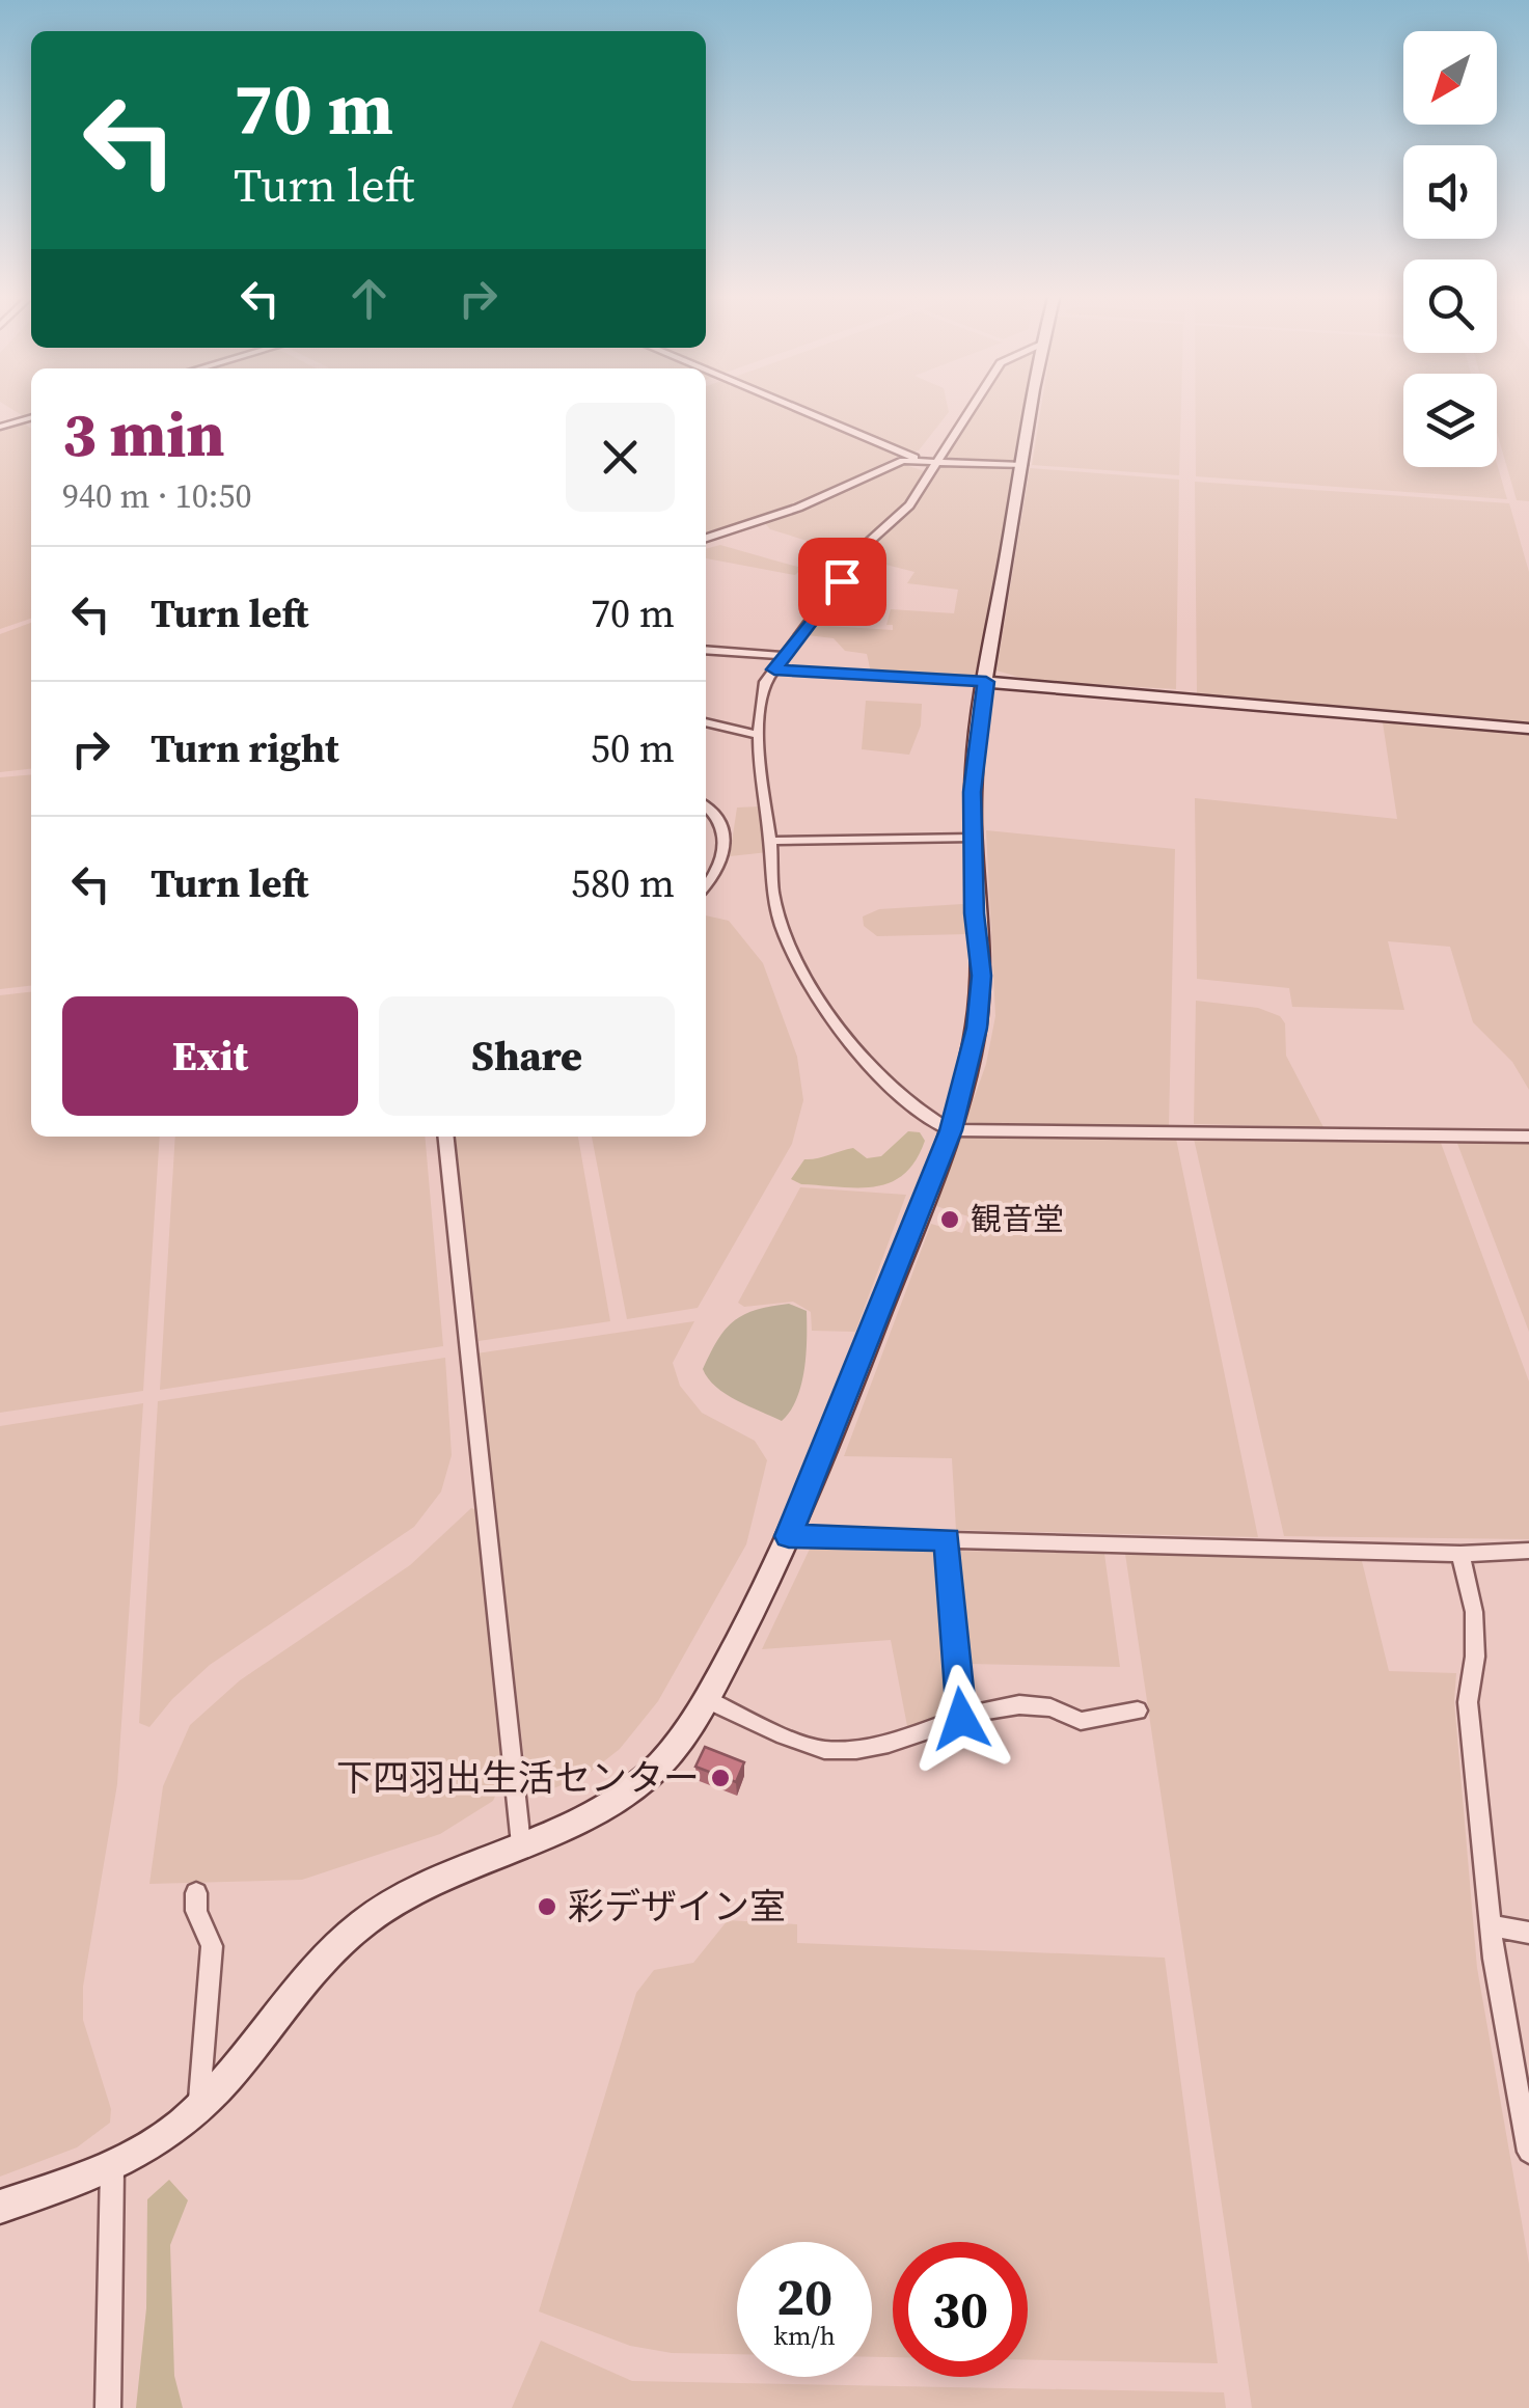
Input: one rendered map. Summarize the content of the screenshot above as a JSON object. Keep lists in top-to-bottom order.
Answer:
{
  "places": ["観音堂", "下四羽出生活センター", "彩デザイン室"],
  "north": "bottom left",
  "page": {
    "turn": ["70 m", "Turn left"],
    "heading": ["3 min", "940 m · 10:50"],
    "list": [
      {
        "name": "Turn left",
        "value": "70 m"
      },
      {
        "name": "Turn right",
        "value": "50 m"
      },
      {
        "name": "Turn left",
        "value": "580 m"
      }
    ],
    "buttons": ["Exit", "Share"],
    "speed": "20 km/h",
    "limit": "30"
  }
}
